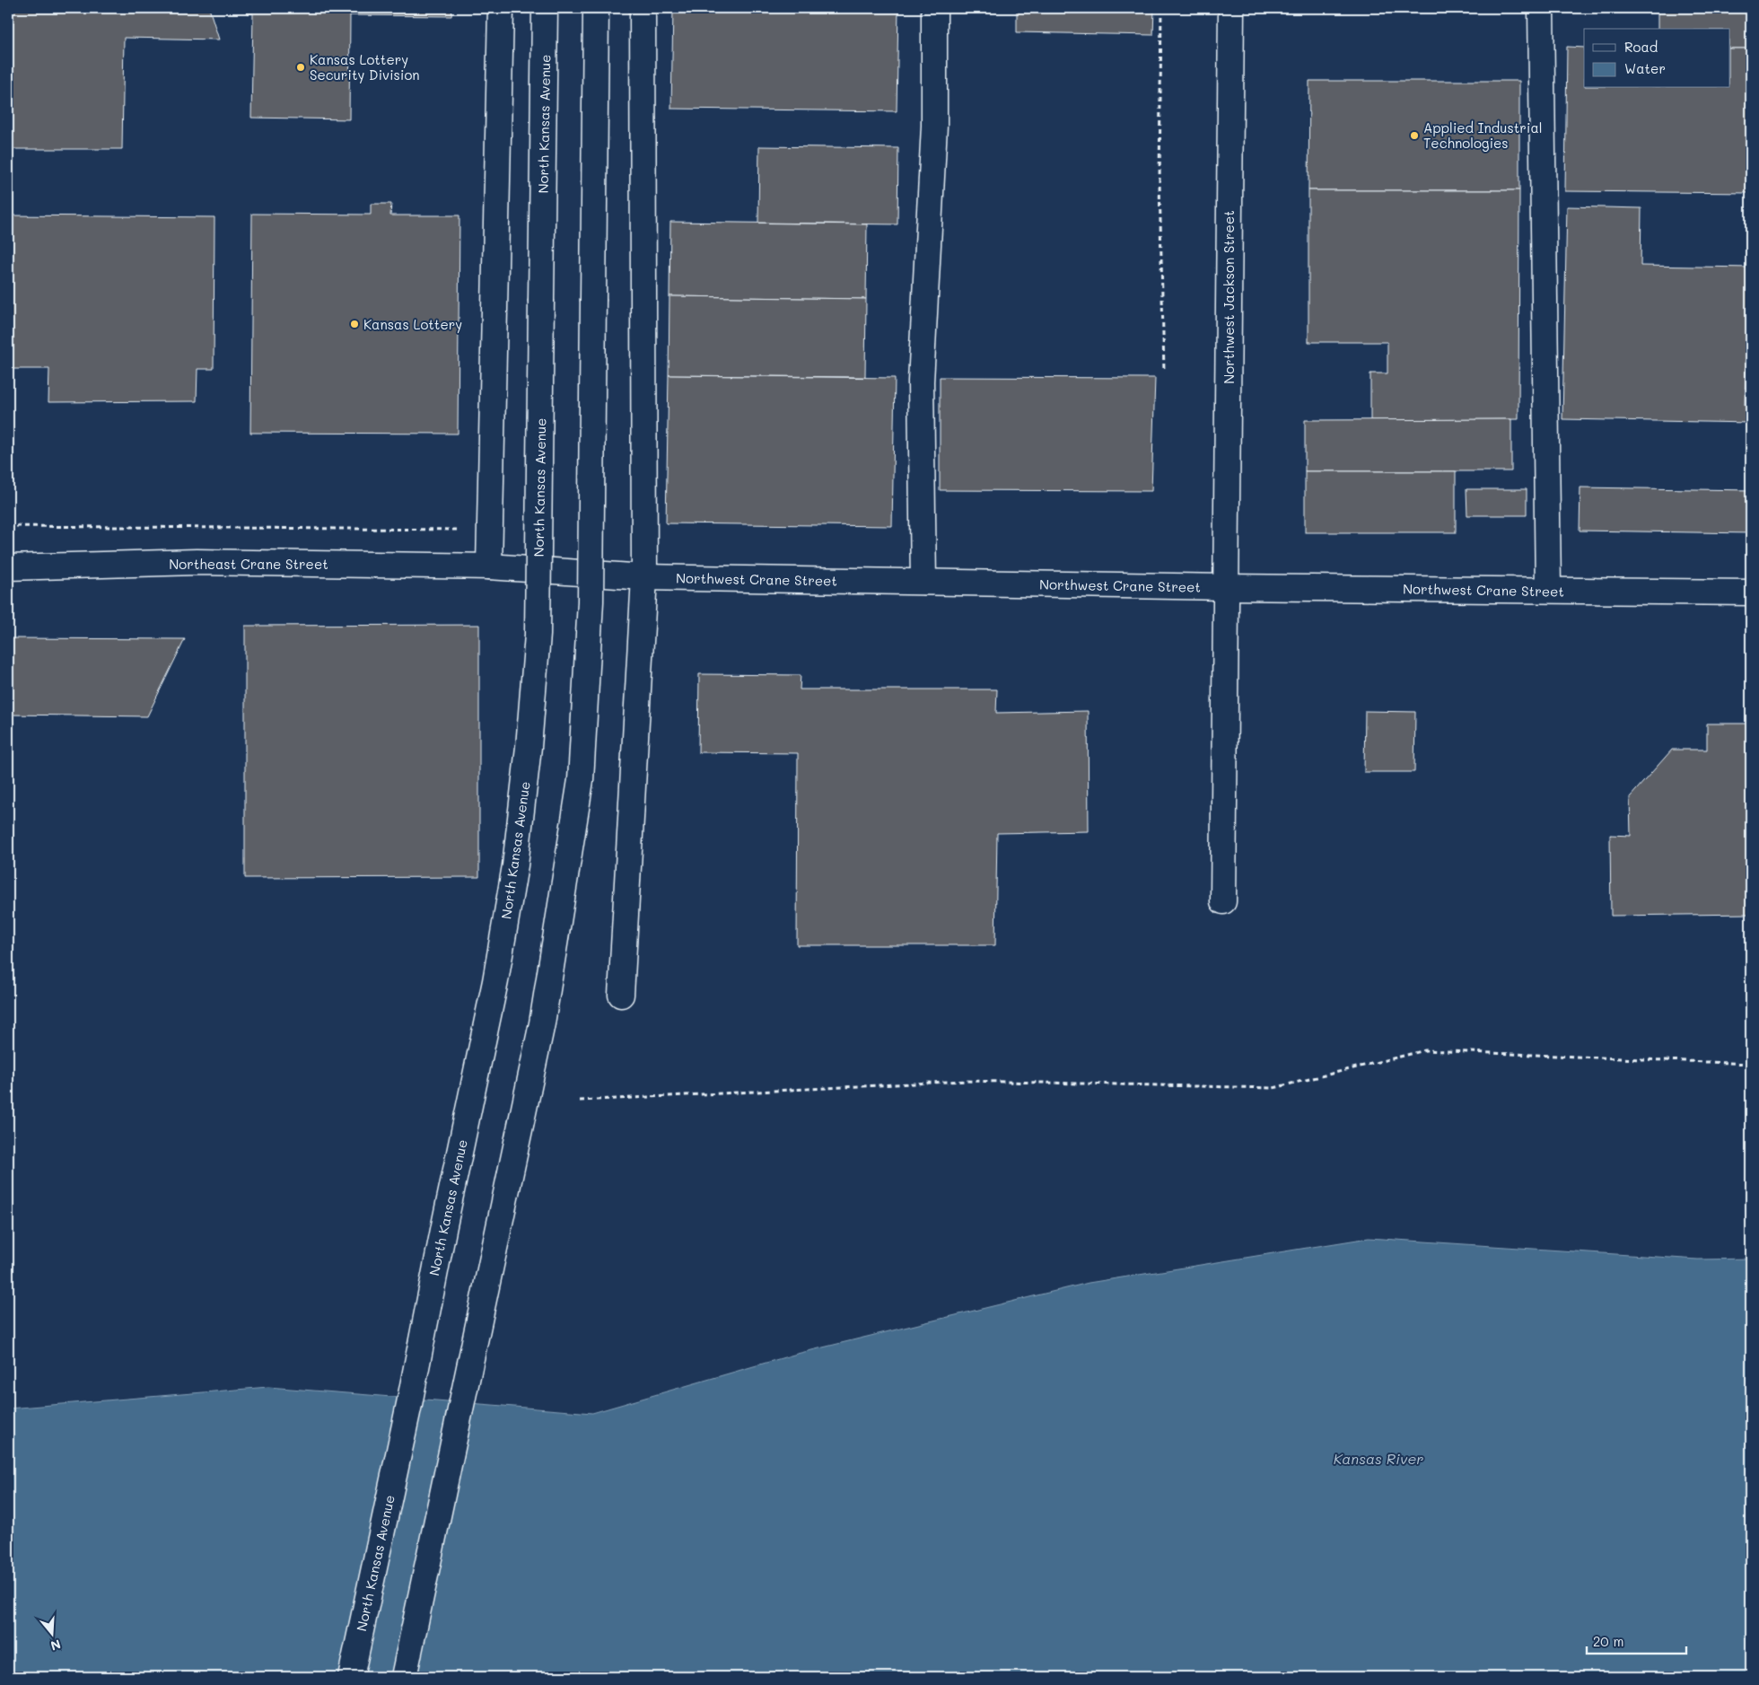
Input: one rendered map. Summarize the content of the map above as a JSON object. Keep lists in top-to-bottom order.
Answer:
{
  "streets": {
    "street": [
      "North Kansas Avenue",
      "Northwest Jackson Street",
      "Northeast Crane Street",
      "Northwest Crane Street"
    ]
  },
  "crossings": [
    ["Northwest Jackson Street", "Northwest Crane Street"],
    ["Northeast Crane Street", "Northwest Crane Street"]
  ],
  "water": ["Kansas River"],
  "places": ["Kansas Lottery Security Division", "Applied Industrial Technologies", "Kansas Lottery"],
  "legend": ["Road", "Water"],
  "scale_bar": "20 m",
  "north": "bottom"
}
